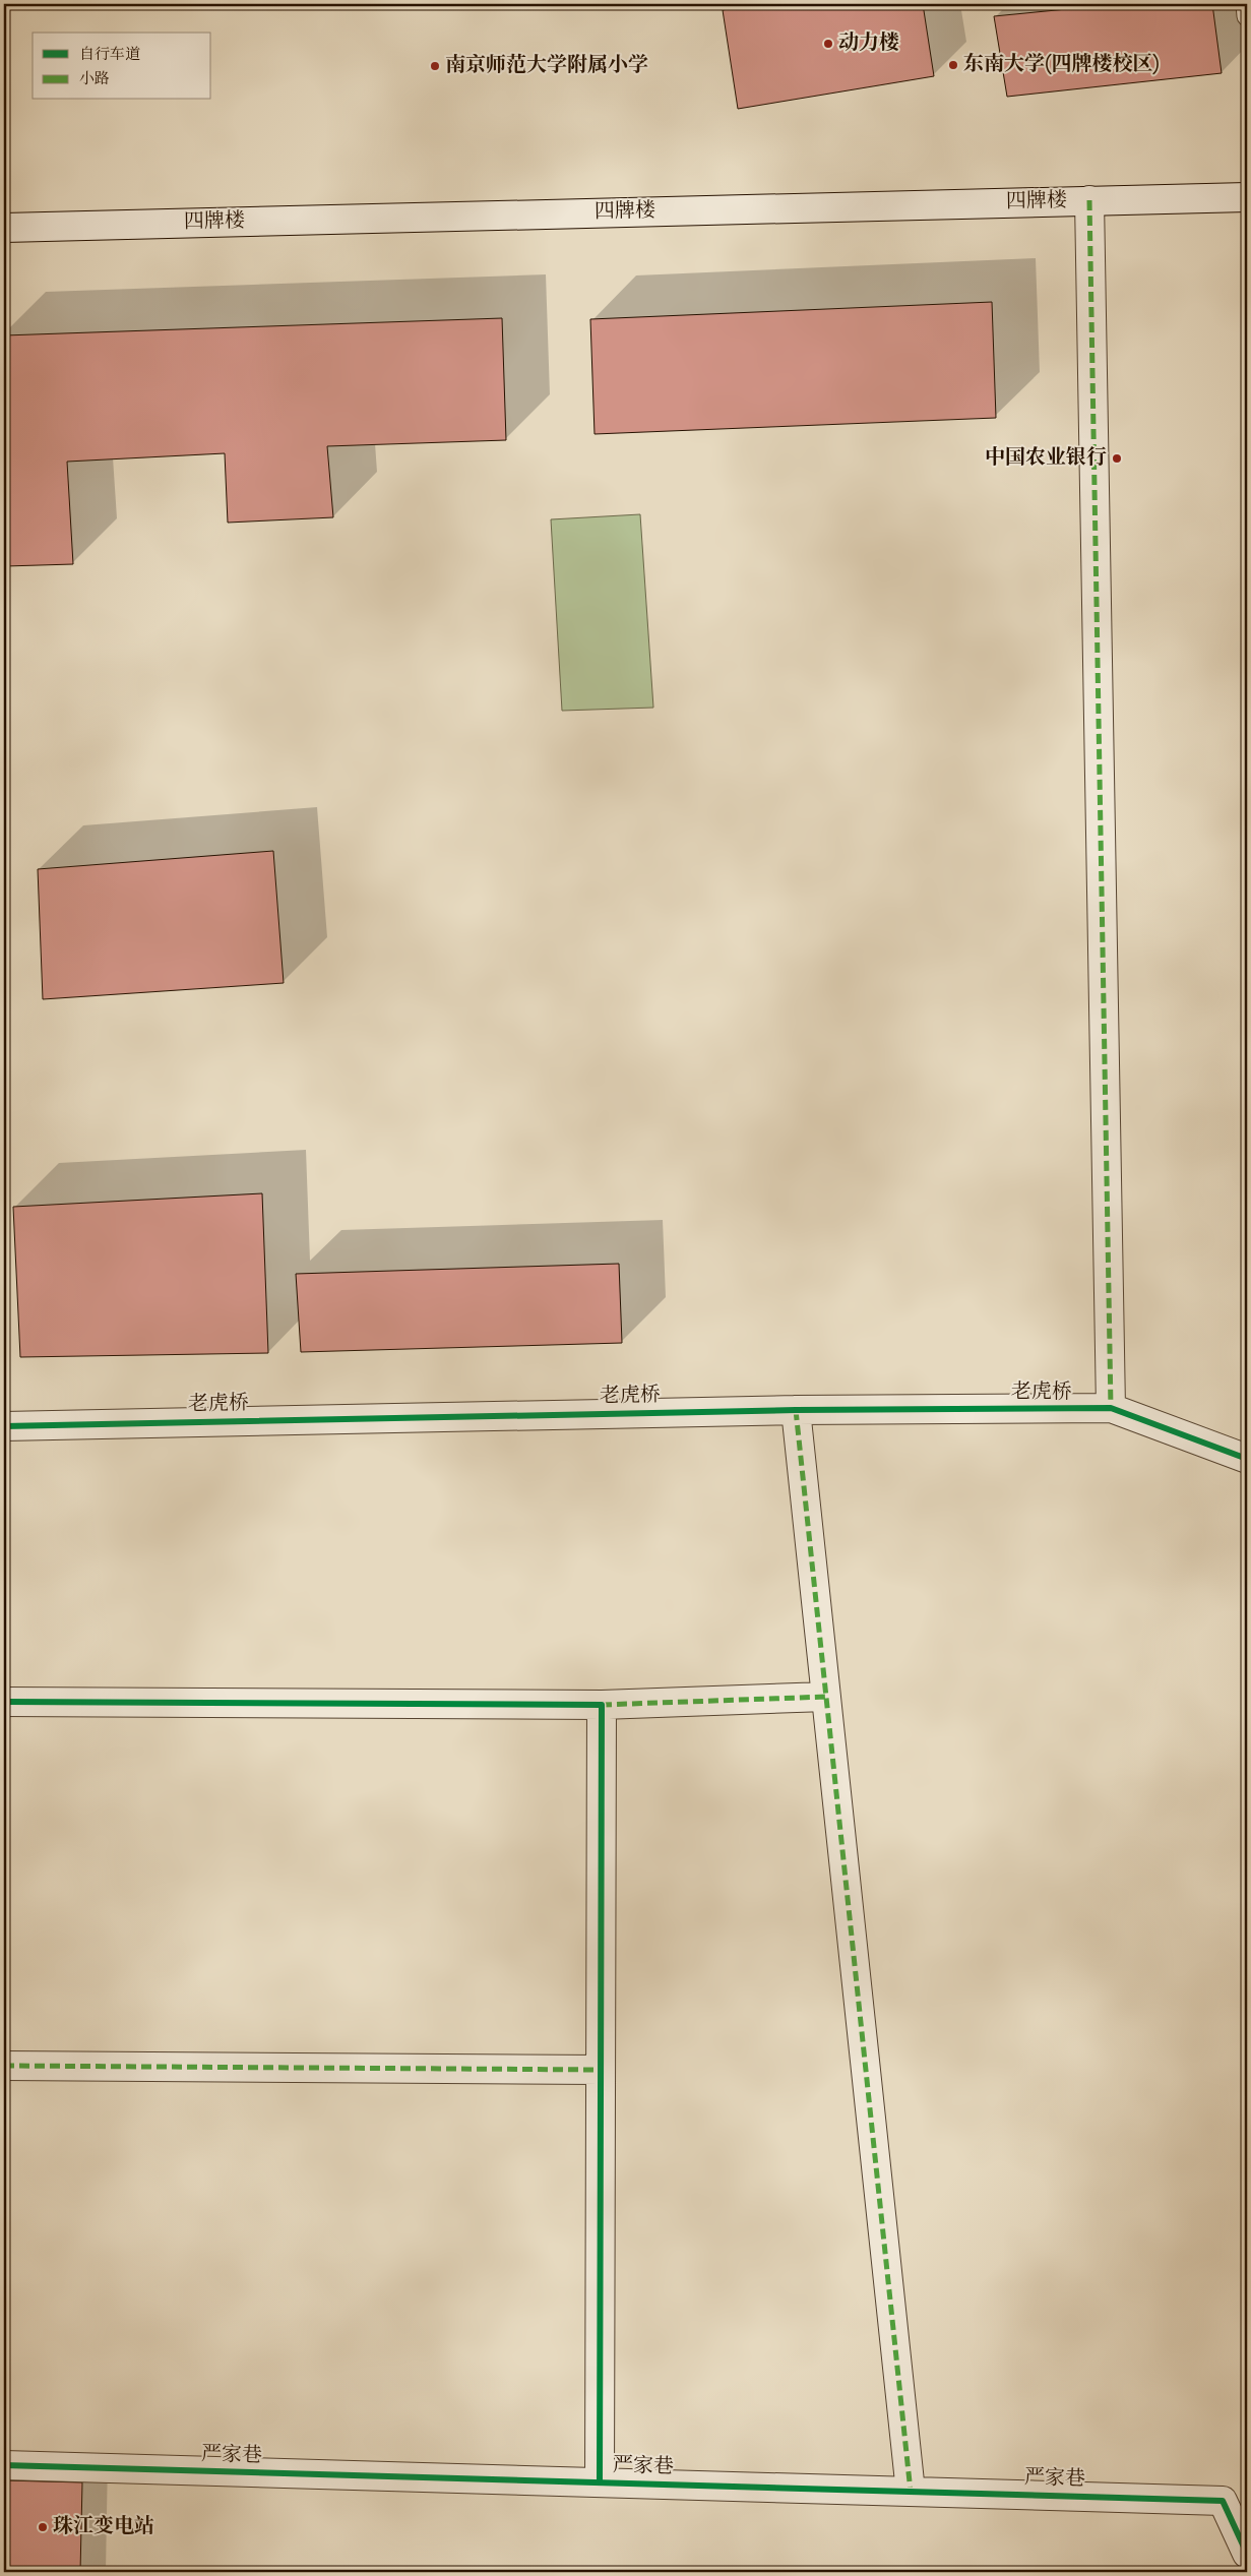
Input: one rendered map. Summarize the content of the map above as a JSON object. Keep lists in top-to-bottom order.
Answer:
{
  "streets": {
    "street": ["四牌楼", "老虎桥", "严家巷"]
  },
  "places": [
    "动力楼",
    "东南大学(四牌楼校区)",
    "南京师范大学附属小学",
    "中国农业银行",
    "珠江变电站"
  ],
  "legend": ["自行车道", "小路"]
}
